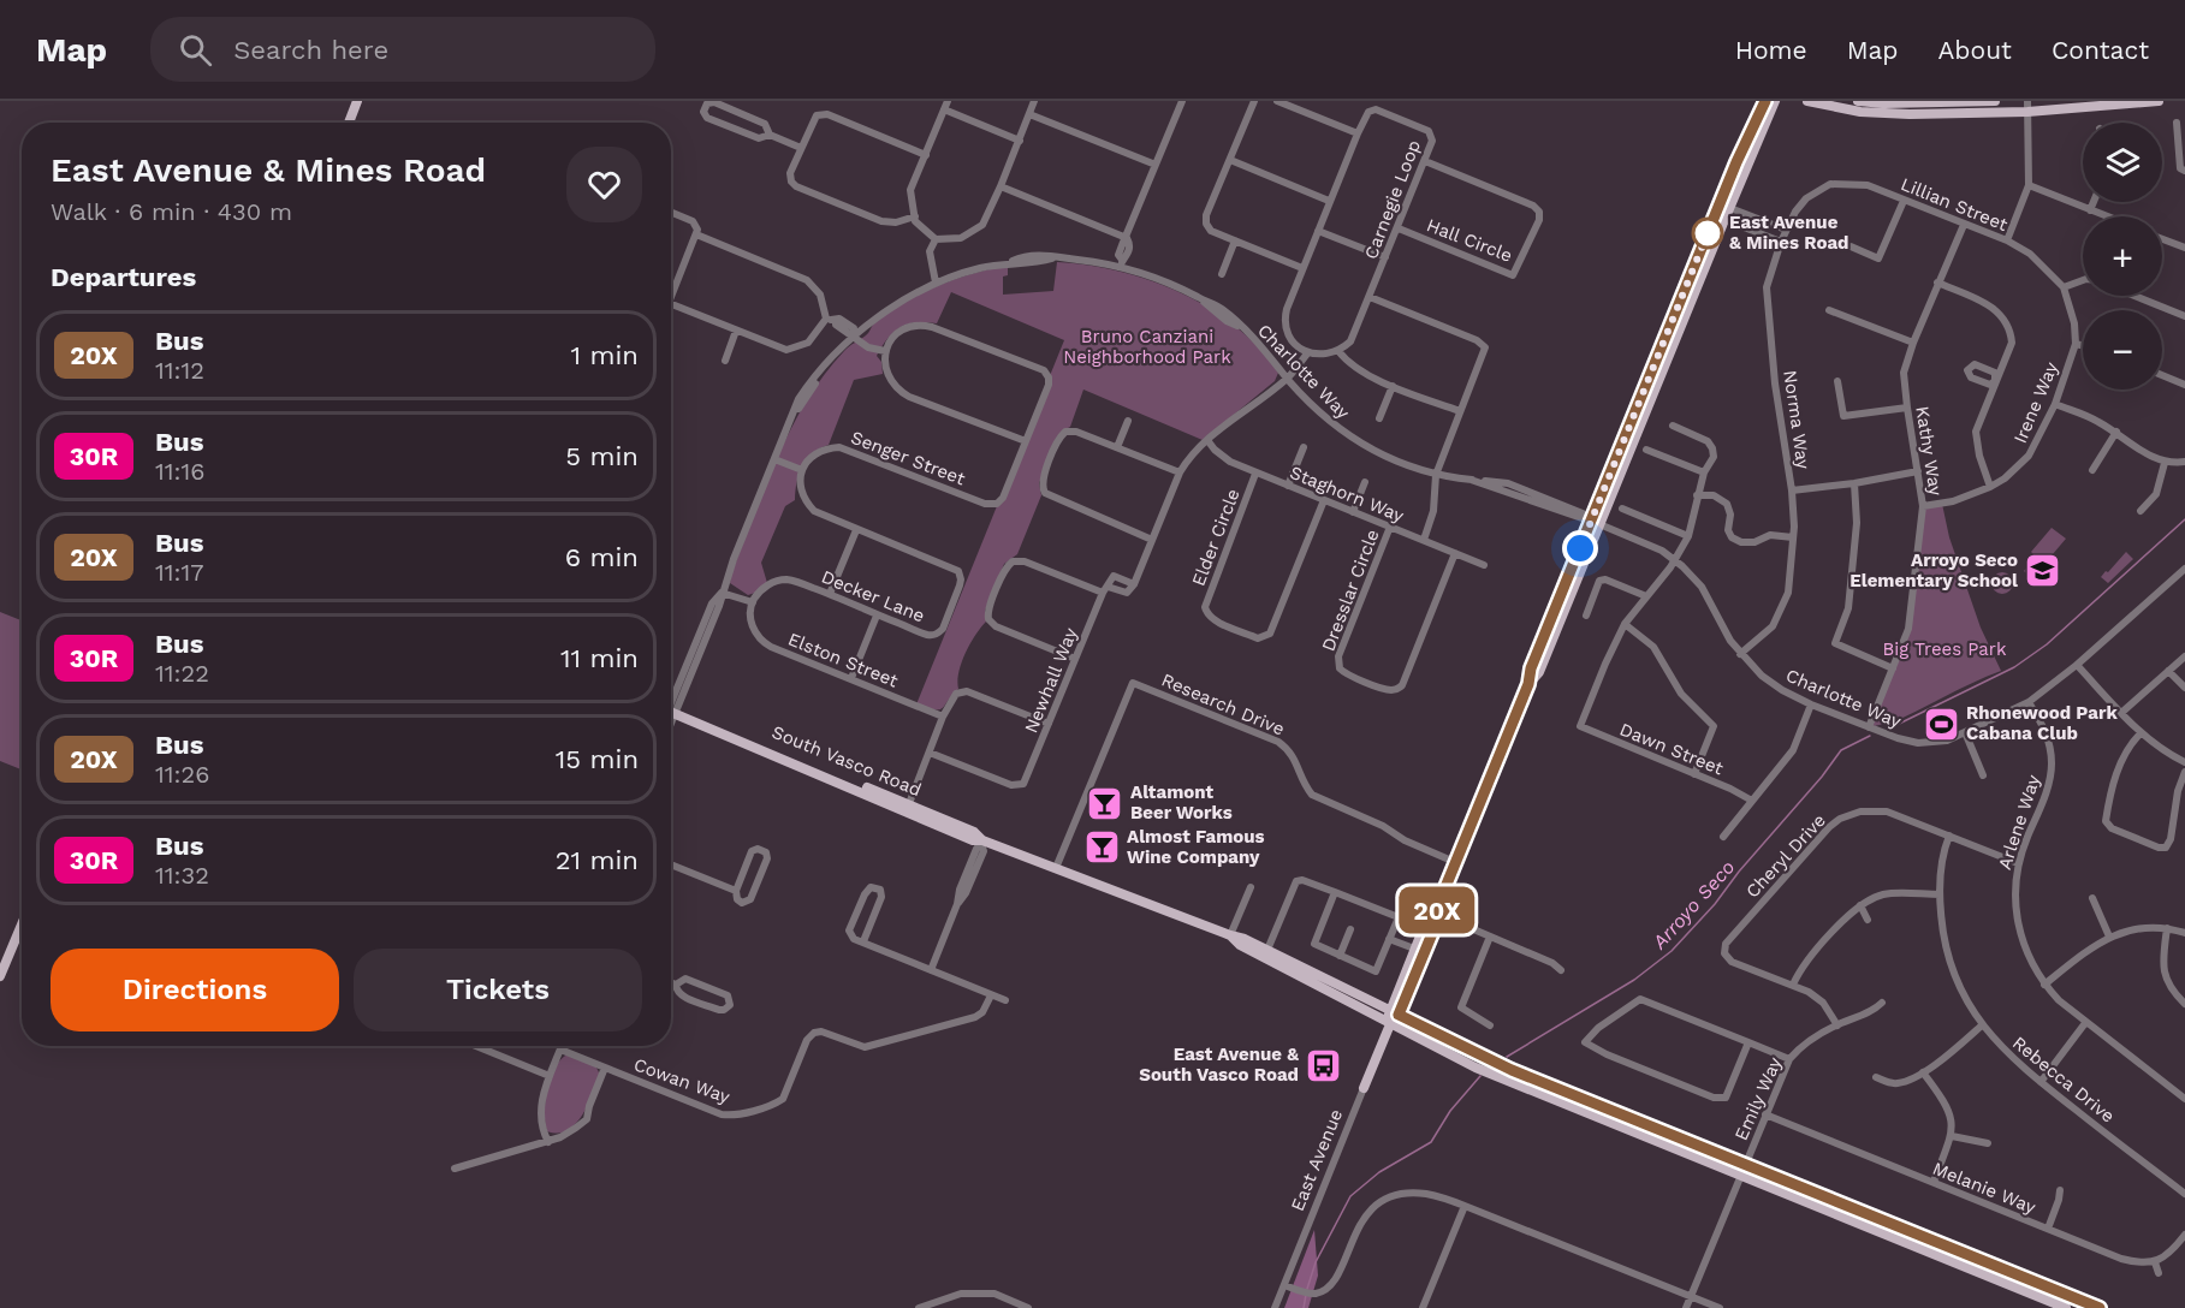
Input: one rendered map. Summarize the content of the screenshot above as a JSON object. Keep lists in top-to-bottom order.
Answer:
{
  "streets": {
    "main road": ["South Vasco Road", "East Avenue"],
    "street": [
      "Carnegie Loop",
      "Lillian Street",
      "Hall Circle",
      "Charlotte Way",
      "Irene Way",
      "Norma Way",
      "Kathy Way",
      "Senger Street",
      "Staghorn Way",
      "Elder Circle",
      "Dresslar Circle",
      "Decker Lane",
      "Elston Street",
      "Newhall Way",
      "Research Drive",
      "Dawn Street",
      "Arlene Way",
      "Cheryl Drive",
      "Rebecca Drive",
      "Cowan Way",
      "Emily Way",
      "Melanie Way"
    ]
  },
  "crossings": [
    ["Carnegie Loop", "Hall Circle"],
    ["Lillian Street", "Irene Way"],
    ["Lillian Street", "Norma Way"],
    ["Lillian Street", "Kathy Way"],
    ["Charlotte Way", "Norma Way"],
    ["Charlotte Way", "Kathy Way"],
    ["Charlotte Way", "Arlene Way"],
    ["Charlotte Way", "East Avenue"],
    ["Irene Way", "Kathy Way"],
    ["Senger Street", "Decker Lane"],
    ["Staghorn Way", "Elder Circle"],
    ["Staghorn Way", "Dresslar Circle"],
    ["Decker Lane", "Elston Street"],
    ["Research Drive", "South Vasco Road"],
    ["Research Drive", "East Avenue"],
    ["South Vasco Road", "Emily Way"],
    ["South Vasco Road", "East Avenue"],
    ["Arlene Way", "Cheryl Drive"],
    ["Cheryl Drive", "Rebecca Drive"],
    ["Cheryl Drive", "Emily Way"],
    ["Emily Way", "Melanie Way"]
  ],
  "water": ["Arroyo Seco"],
  "parks": ["Bruno Canziani Neighborhood Park", "Big Trees Park"],
  "places": {
    "other": ["East Avenue & Mines Road"],
    "school or university": ["Arroyo Seco Elementary School"],
    "sports": ["Rhonewood Park Cabana Club"],
    "bar": ["Altamont Beer Works", "Almost Famous Wine Company"],
    "bus stop": ["East Avenue & South Vasco Road"]
  },
  "lines": ["bus line 20X"],
  "page": {
    "header": "Map",
    "search": "Search here",
    "nav": [
      "Home",
      "Map",
      "About",
      "Contact"
    ],
    "on_map": "20X",
    "map_buttons": ["+", "−"],
    "heading": [
      ["East Avenue & Mines Road", "Walk · 6 min · 430 m"],
      "Departures"
    ],
    "list": [
      {
        "mark": "20X",
        "name": "Bus",
        "note": "11:12",
        "value": "1 min"
      },
      {
        "mark": "30R",
        "name": "Bus",
        "note": "11:16",
        "value": "5 min"
      },
      {
        "mark": "20X",
        "name": "Bus",
        "note": "11:17",
        "value": "6 min"
      },
      {
        "mark": "30R",
        "name": "Bus",
        "note": "11:22",
        "value": "11 min"
      },
      {
        "mark": "20X",
        "name": "Bus",
        "note": "11:26",
        "value": "15 min"
      },
      {
        "mark": "30R",
        "name": "Bus",
        "note": "11:32",
        "value": "21 min"
      }
    ],
    "buttons": ["Directions", "Tickets"]
  }
}
